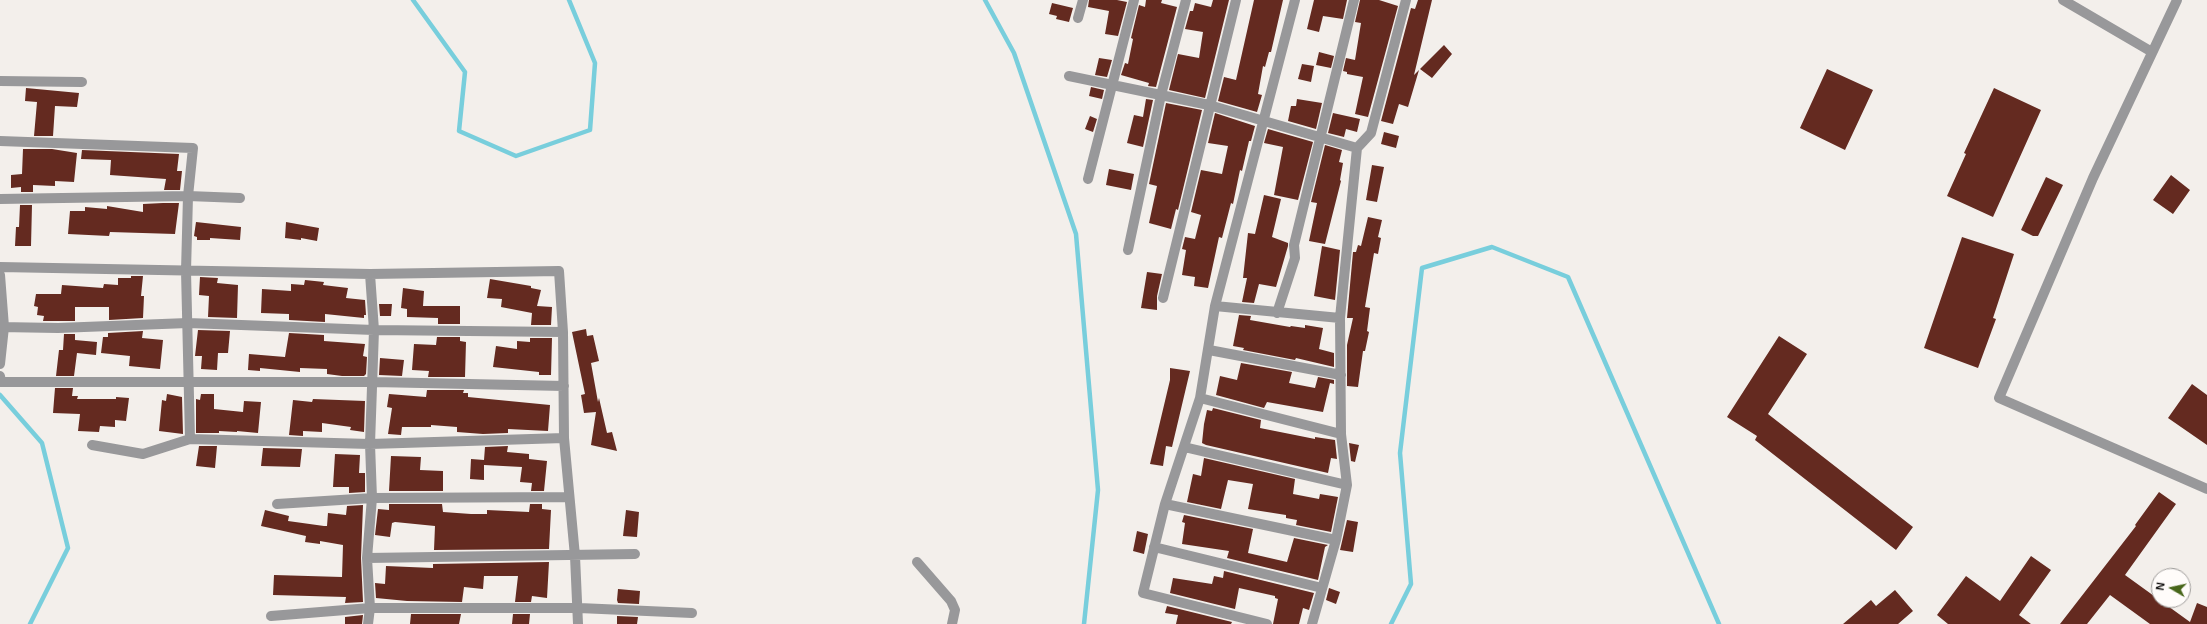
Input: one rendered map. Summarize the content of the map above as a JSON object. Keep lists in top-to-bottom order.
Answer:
{
  "north": "left"
}
